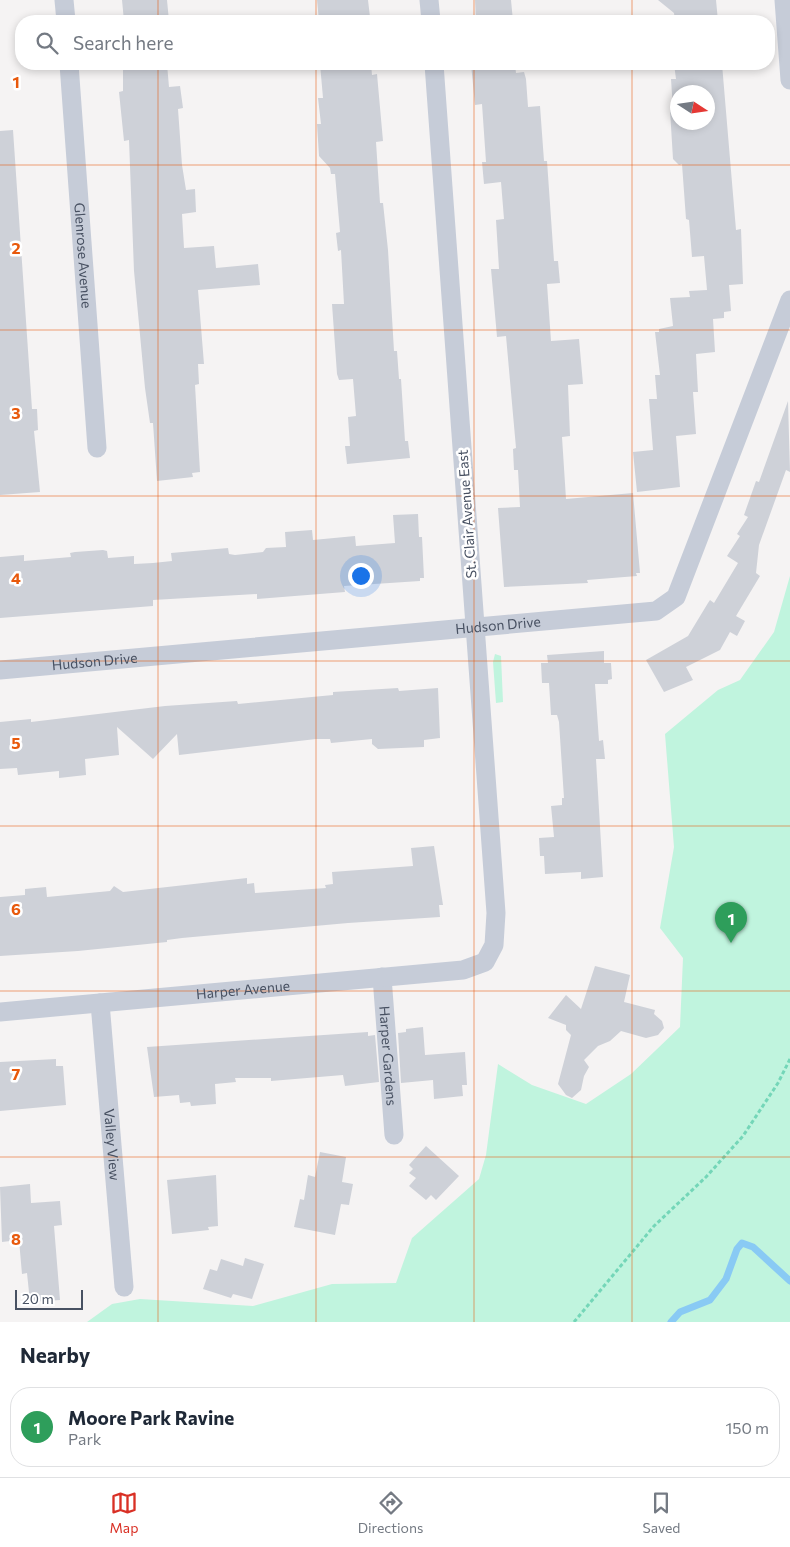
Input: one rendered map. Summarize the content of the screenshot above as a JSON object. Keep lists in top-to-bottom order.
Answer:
{
  "streets": {
    "street": [
      "Glenrose Avenue",
      "St. Clair Avenue East",
      "Hudson Drive",
      "Harper Avenue",
      "Harper Gardens",
      "Valley View"
    ]
  },
  "crossings": [
    ["St. Clair Avenue East", "Hudson Drive"],
    ["St. Clair Avenue East", "Harper Avenue"],
    ["Harper Avenue", "Harper Gardens"],
    ["Harper Avenue", "Valley View"]
  ],
  "scale_bar": "20 m",
  "north": "right",
  "page": {
    "search": "Search here",
    "pins": "1",
    "scale": "20 m",
    "heading": "Nearby",
    "list": [
      {
        "mark": "1",
        "name": "Moore Park Ravine",
        "note": "Park",
        "value": "150 m"
      }
    ],
    "nav": ["Map", "Directions", "Saved"]
  },
  "grid": {
    "rows": [
      "1",
      "2",
      "3",
      "4",
      "5",
      "6",
      "7",
      "8"
    ]
  }
}
